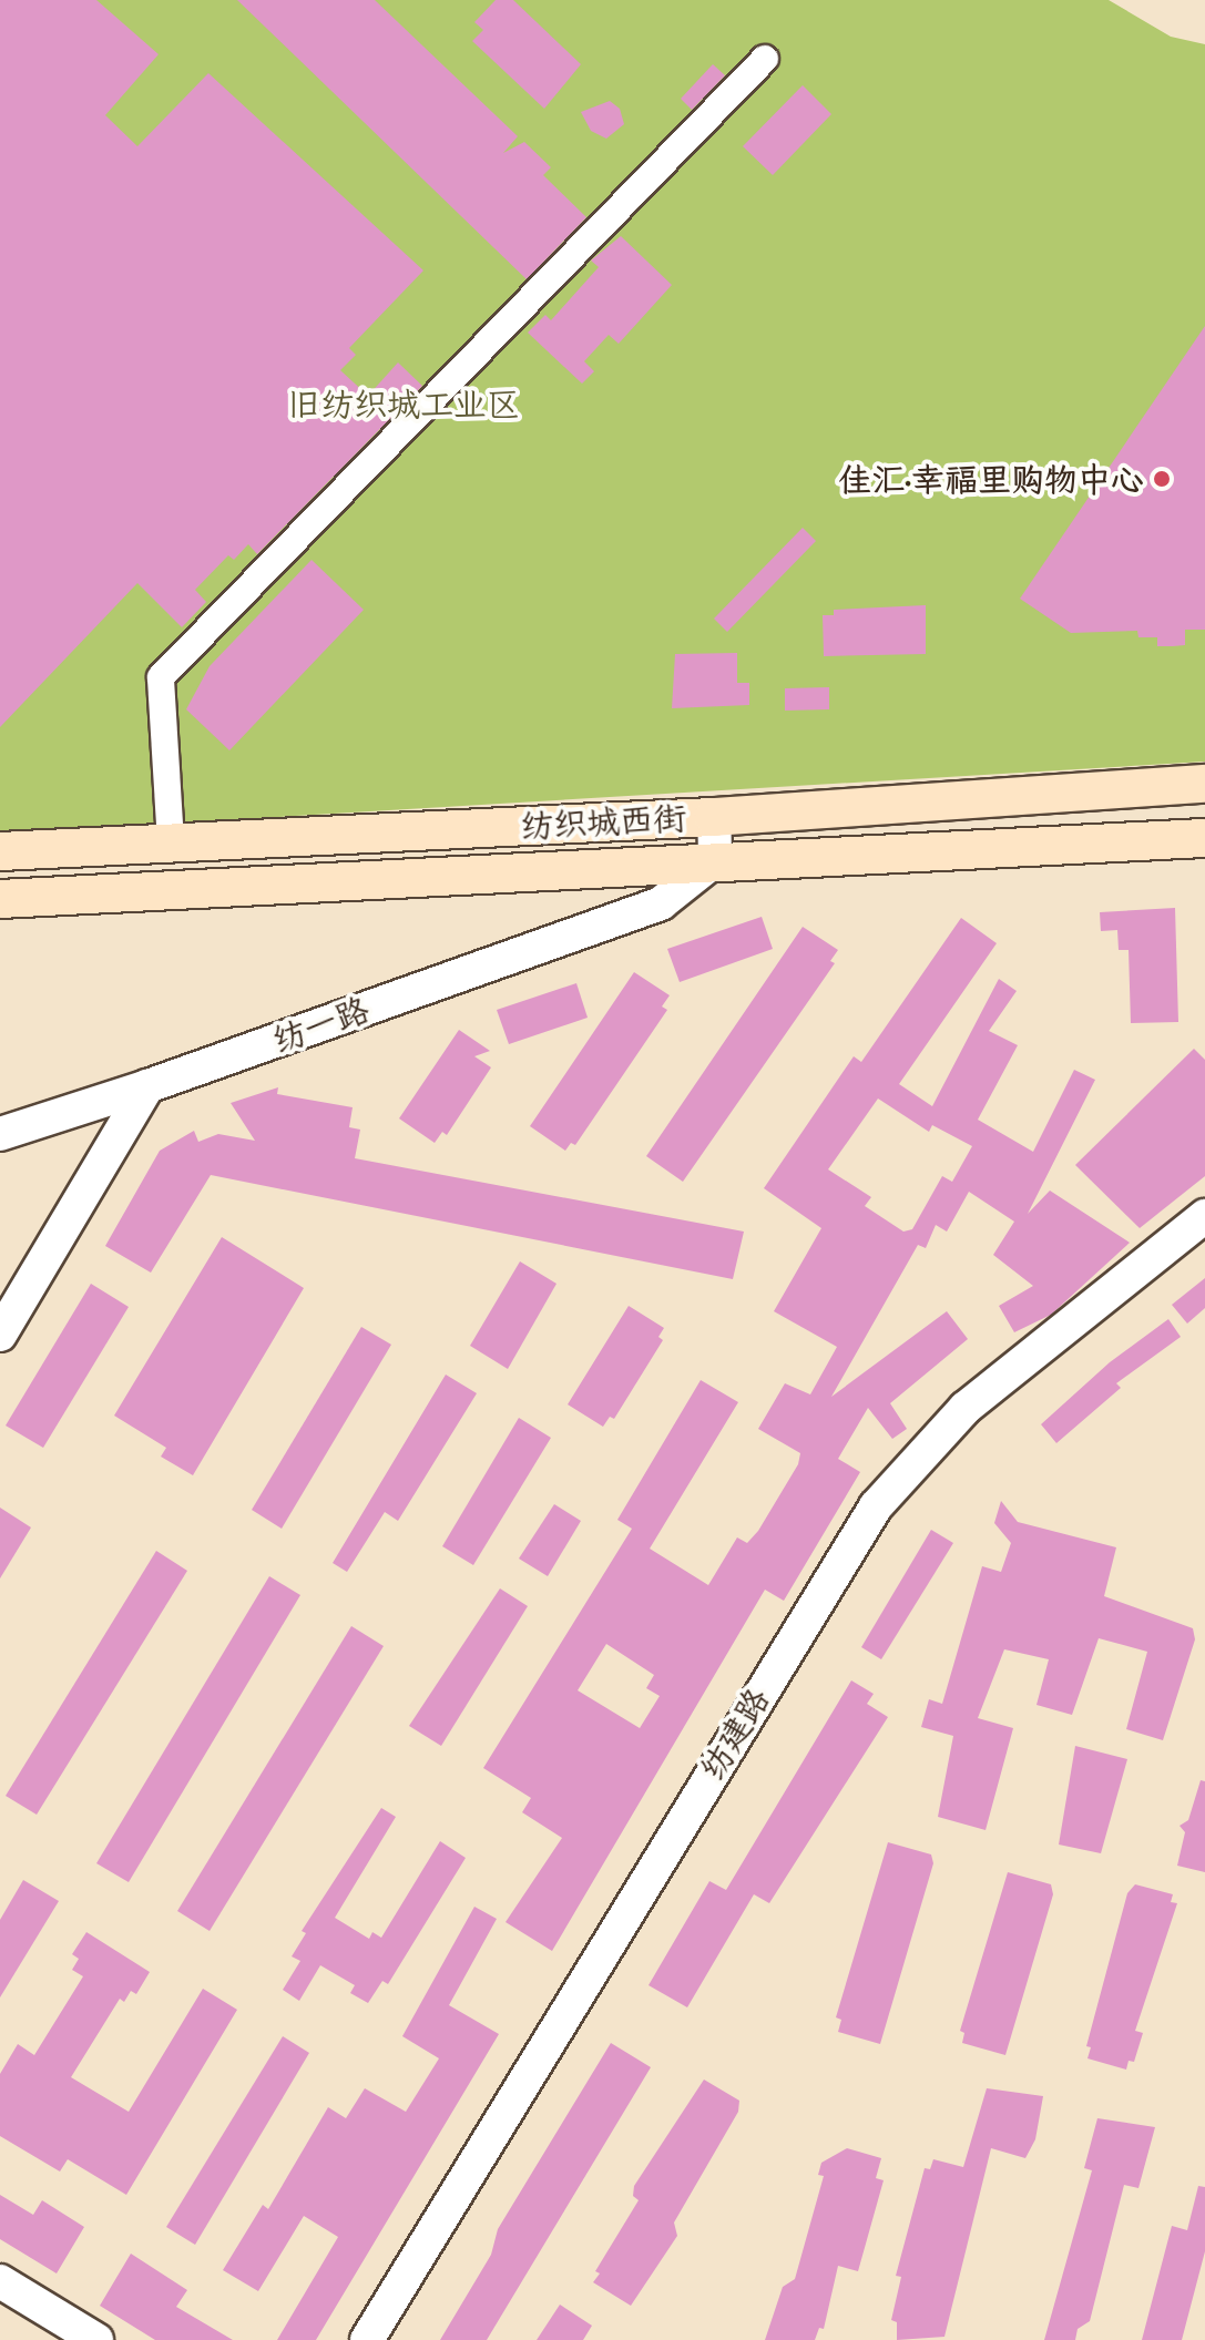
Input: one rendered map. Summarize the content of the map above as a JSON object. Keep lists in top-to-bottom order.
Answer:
{
  "streets": {
    "main road": ["纺织城西街"],
    "street": ["纺一路", "纺建路"]
  },
  "crossings": [
    ["纺织城西街", "纺一路"]
  ],
  "parks": ["旧纺织城工业区"],
  "places": ["佳汇·幸福里购物中心"]
}
